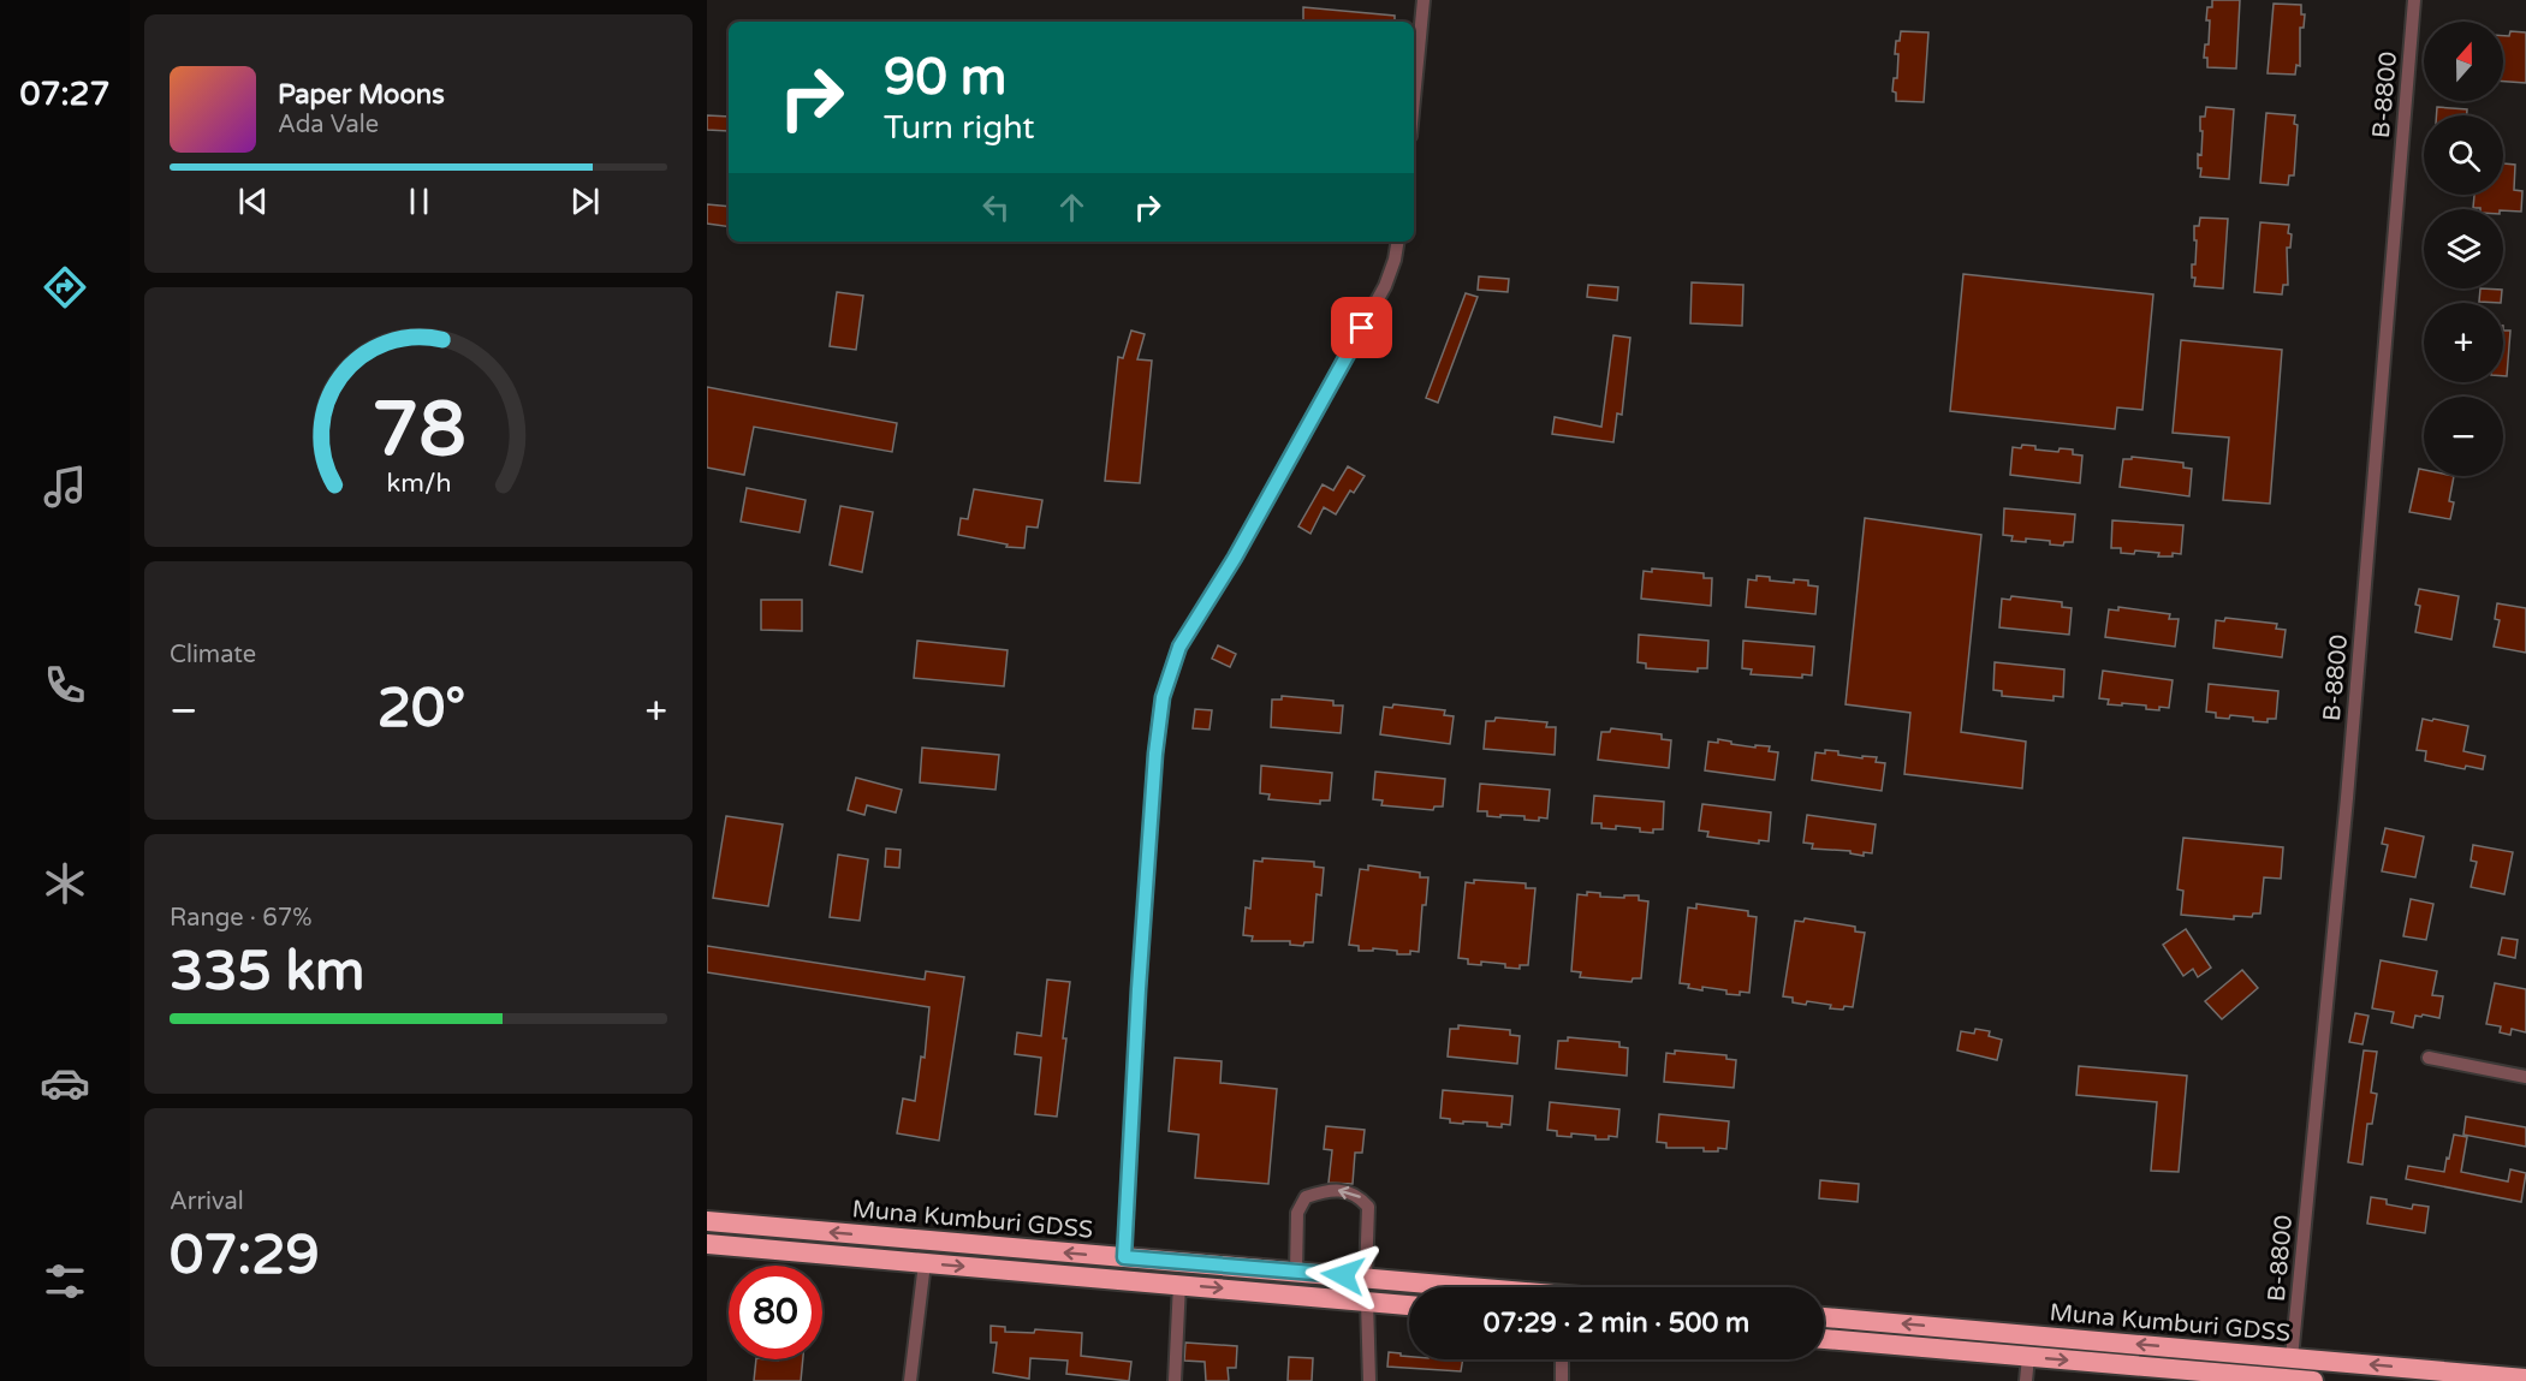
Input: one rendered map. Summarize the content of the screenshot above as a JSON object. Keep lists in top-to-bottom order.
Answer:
{
  "streets": {
    "highway": ["Muna Kumburi GDSS"],
    "street": ["B-8800"]
  },
  "crossings": [
    ["B-8800", "Muna Kumburi GDSS"]
  ],
  "north": "top",
  "page": {
    "tabs": "07:27",
    "map_buttons": ["+", "−"],
    "turn": ["90 m", "Turn right"],
    "song": ["Paper Moons", "Ada Vale"],
    "tile": [
      "Climate",
      ["Range · 67%", "335 km"],
      ["Arrival", "07:29"]
    ],
    "heat": ["−", "20°", "+"],
    "limit": "80",
    "trip": "07:29 · 2 min · 500 m",
    "gauge": ["78", "km/h"]
  }
}
